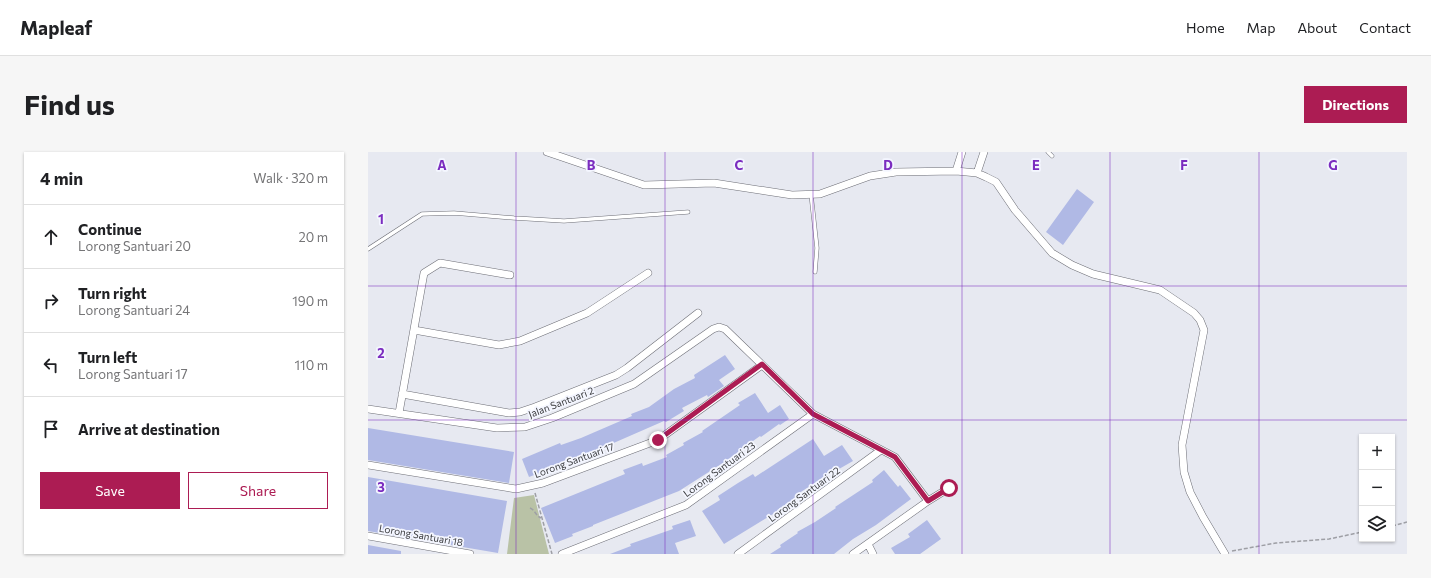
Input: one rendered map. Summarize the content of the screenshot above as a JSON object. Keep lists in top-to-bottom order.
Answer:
{
  "streets": {
    "street": [
      "Jalan Santuari 2",
      "Lorong Santuari 17",
      "Lorong Santuari 23",
      "Lorong Santuari 22",
      "Lorong Santuari 18"
    ]
  },
  "crossings": [
    ["Jalan Santuari 2", "Lorong Santuari 17"]
  ],
  "page": {
    "header": "Mapleaf",
    "nav": [
      "Home",
      "Map",
      "About",
      "Contact"
    ],
    "buttons": [
      "Directions",
      ["Save", "Share"]
    ],
    "title": "Find us",
    "heading": ["4 min", "Walk · 320 m"],
    "list": [
      ["Continue", "Lorong Santuari 20", "20 m"],
      ["Turn right", "Lorong Santuari 24", "190 m"],
      ["Turn left", "Lorong Santuari 17", "110 m"],
      "Arrive at destination"
    ],
    "map_buttons": ["+", "−"]
  },
  "grid": {
    "columns": [
      "A",
      "B",
      "C",
      "D",
      "E",
      "F",
      "G"
    ],
    "rows": ["1", "2", "3"]
  }
}
